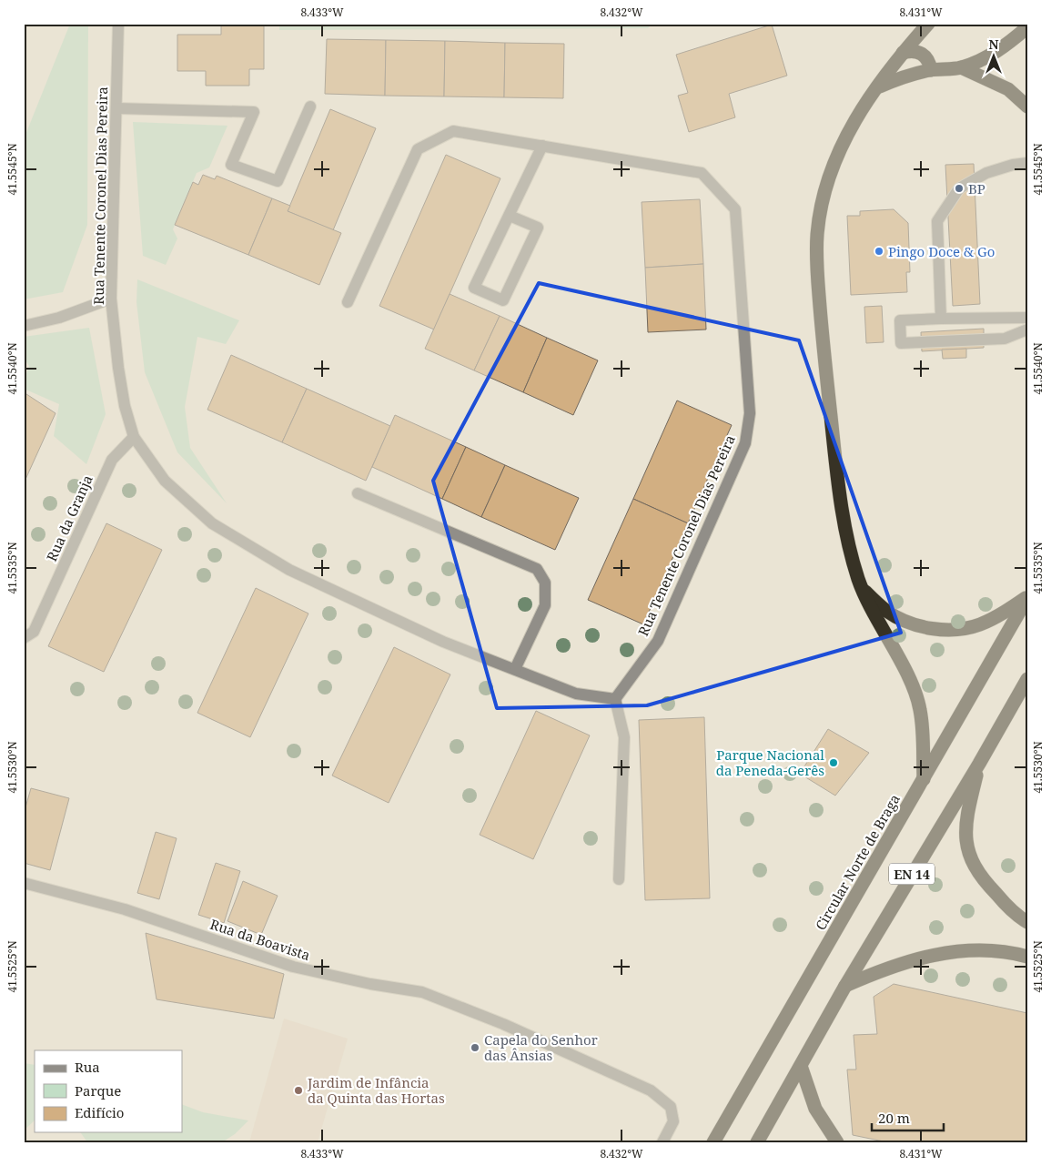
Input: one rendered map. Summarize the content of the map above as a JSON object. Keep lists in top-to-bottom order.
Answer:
{
  "streets": {
    "highway": ["Circular Norte de Braga", "EN 14"],
    "street": ["Rua Tenente Coronel Dias Pereira", "Rua da Granja", "Rua da Boavista"]
  },
  "crossings": [
    ["Rua Tenente Coronel Dias Pereira", "Rua da Granja"]
  ],
  "places": [
    "BP",
    "Pingo Doce & Go",
    "Parque Nacional da Peneda-Gerês",
    "Capela do Senhor das Ânsias",
    "Jardim de Infância da Quinta das Hortas"
  ],
  "legend": ["Rua", "Parque", "Edifício"],
  "scale_bar": "20 m",
  "north": "top",
  "coordinates": [
    "8.433°W",
    "8.432°W",
    "8.431°W",
    "41.5545°N",
    "41.5540°N",
    "41.5535°N",
    "41.5530°N",
    "41.5525°N"
  ]
}
